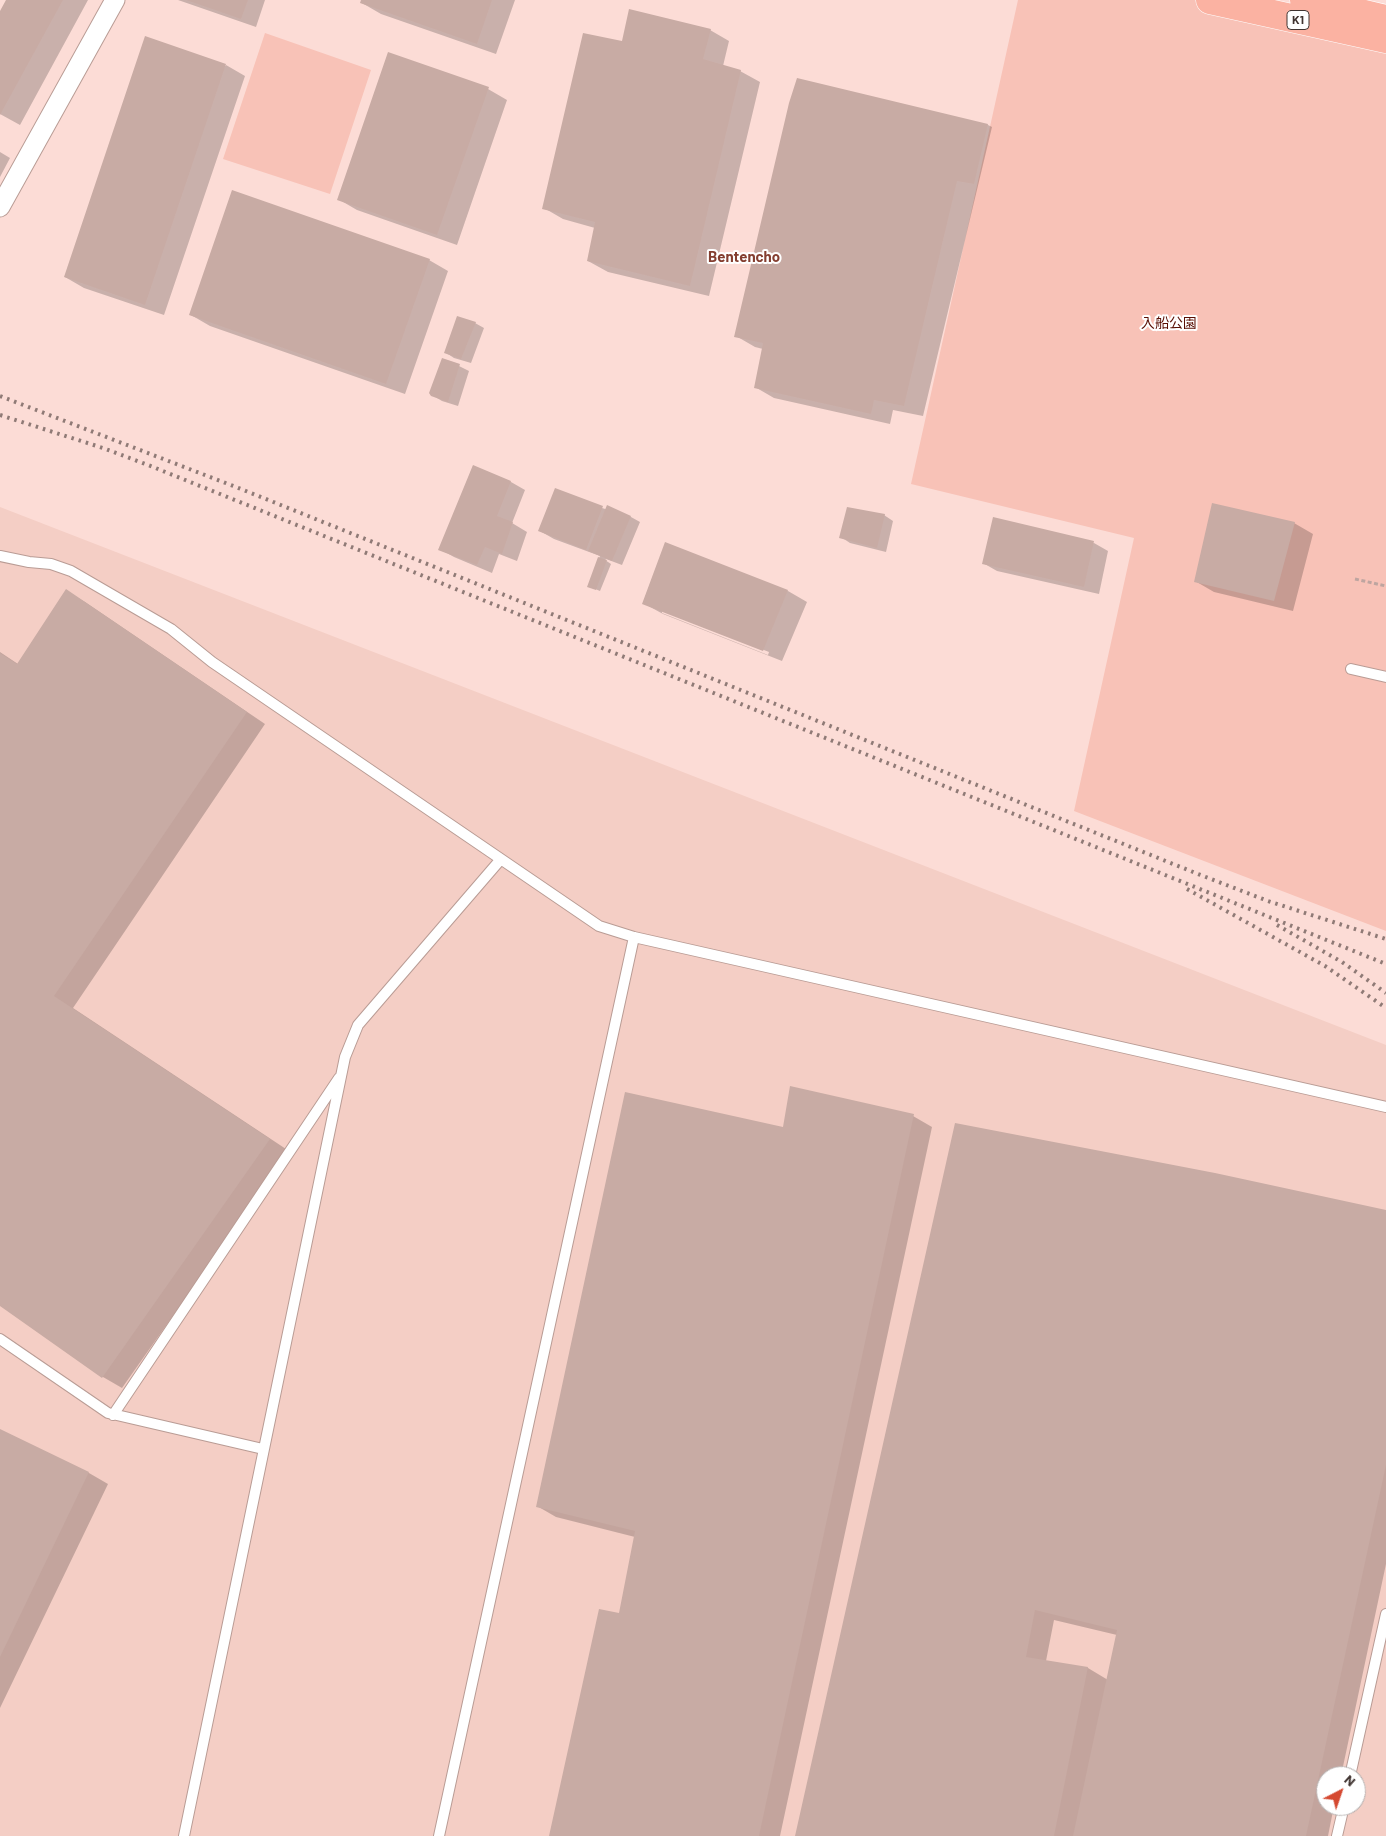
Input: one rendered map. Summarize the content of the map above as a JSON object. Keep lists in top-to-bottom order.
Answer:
{
  "streets": {
    "highway": ["K1"]
  },
  "districts": ["Bentencho"],
  "parks": ["入船公園"],
  "north": "top right"
}
